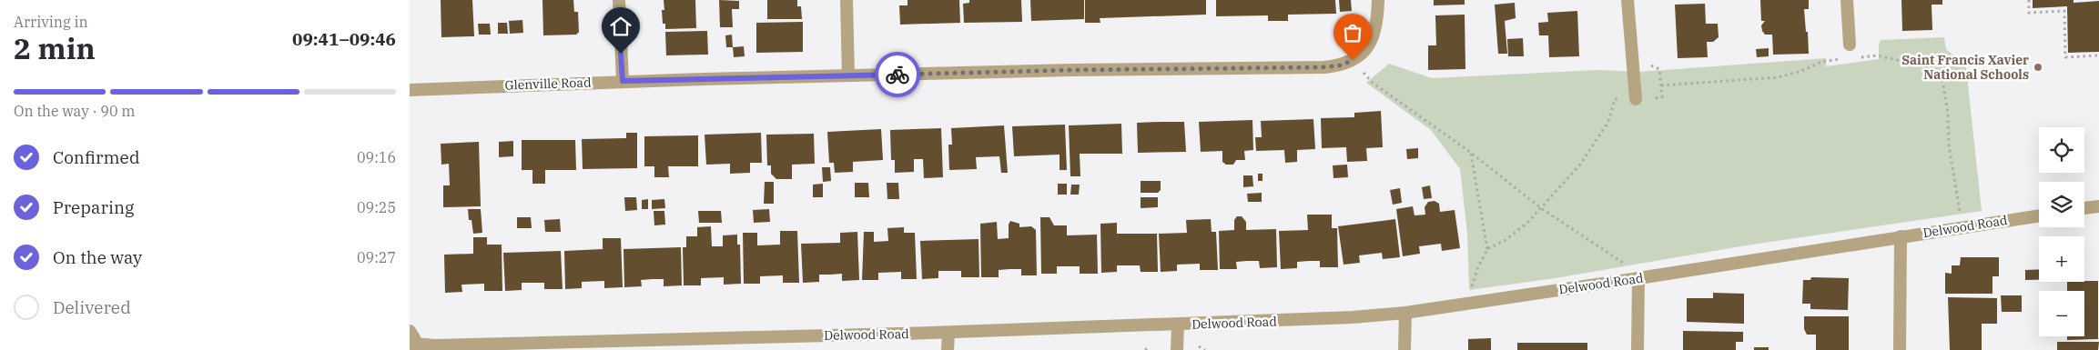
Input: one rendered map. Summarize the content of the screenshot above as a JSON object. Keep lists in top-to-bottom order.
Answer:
{
  "streets": {
    "street": ["Glenville Road", "Delwood Road"]
  },
  "places": ["Saint Francis Xavier National Schools"],
  "page": {
    "heading": ["2 min", "Arriving in", "09:41–09:46"],
    "bar": "On the way · 90 m",
    "map_buttons": ["+", "−"],
    "list": [
      ["Confirmed", "09:16"],
      ["Preparing", "09:25"],
      ["On the way", "09:27"],
      "Delivered"
    ]
  }
}
